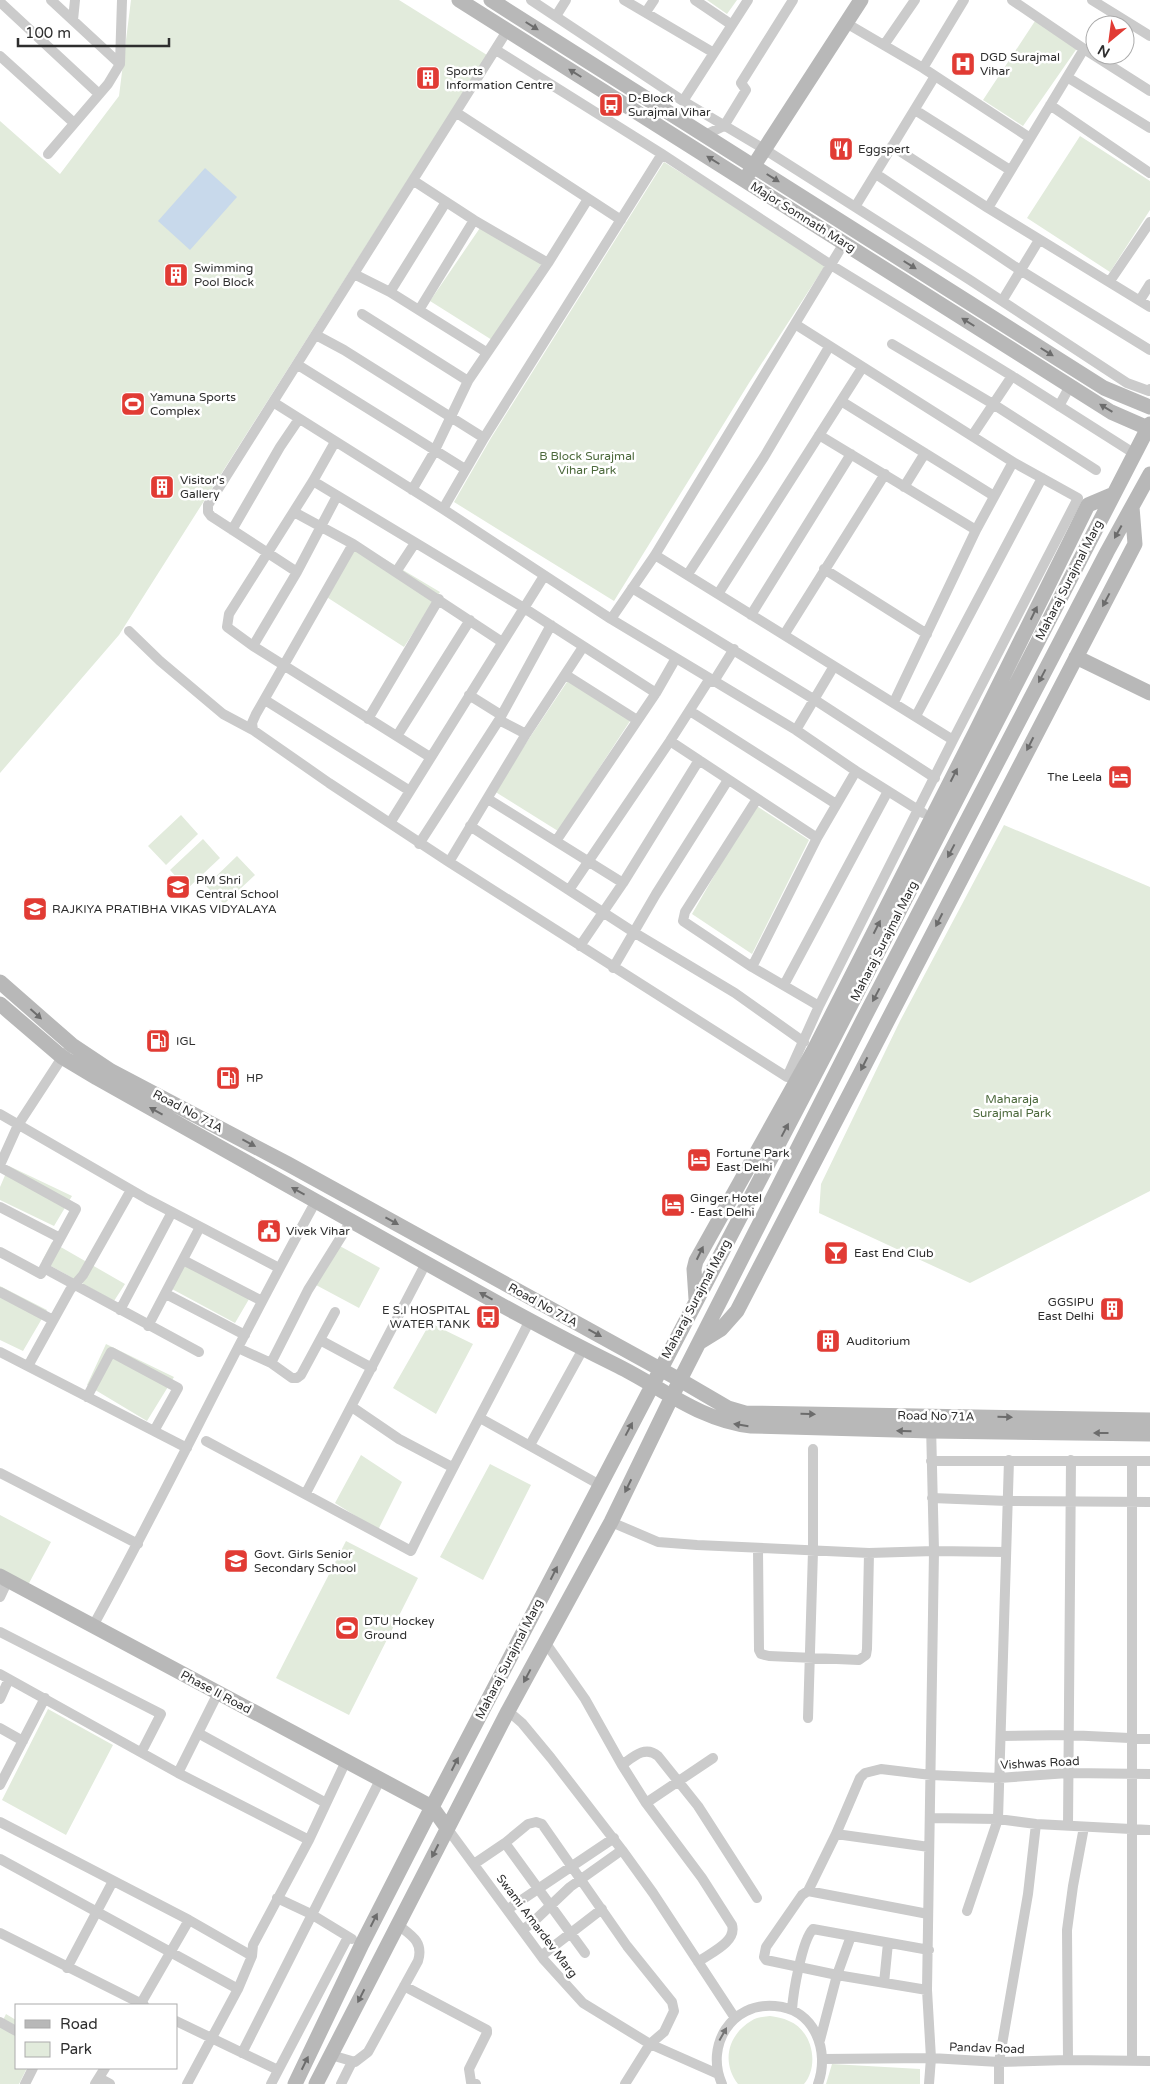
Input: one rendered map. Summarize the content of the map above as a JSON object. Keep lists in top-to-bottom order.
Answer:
{
  "streets": {
    "street": [
      "Major Somnath Marg",
      "Maharaj Surajmal Marg",
      "Road No 71A",
      "Phase II Road",
      "Vishwas Road",
      "Swami Amardev Marg",
      "Pandav Road"
    ]
  },
  "crossings": [
    ["Major Somnath Marg", "Maharaj Surajmal Marg"],
    ["Maharaj Surajmal Marg", "Road No 71A"],
    ["Maharaj Surajmal Marg", "Phase II Road"],
    ["Maharaj Surajmal Marg", "Swami Amardev Marg"]
  ],
  "parks": ["B Block Surajmal Vihar Park", "Maharaja Surajmal Park"],
  "places": {
    "hospital": ["DGD Surajmal Vihar"],
    "building": [
      "Sports Information Centre",
      "Swimming Pool Block",
      "Visitor's Gallery",
      "GGSIPU East Delhi",
      "Auditorium"
    ],
    "bus stop": ["D-Block Surajmal Vihar", "E S.I HOSPITAL WATER TANK"],
    "restaurant": ["Eggspert"],
    "sports": ["Yamuna Sports Complex", "DTU Hockey Ground"],
    "hotel": ["The Leela", "Fortune Park East Delhi", "Ginger Hotel - East Delhi"],
    "school or university": ["PM Shri Central School", "RAJKIYA PRATIBHA VIKAS VIDYALAYA", "Govt. Girls Senior Secondary School"],
    "fuel station": ["IGL", "HP"],
    "public building": ["Vivek Vihar"],
    "bar": ["East End Club"]
  },
  "legend": ["Road", "Park"],
  "scale_bar": "100 m",
  "north": "bottom left"
}
